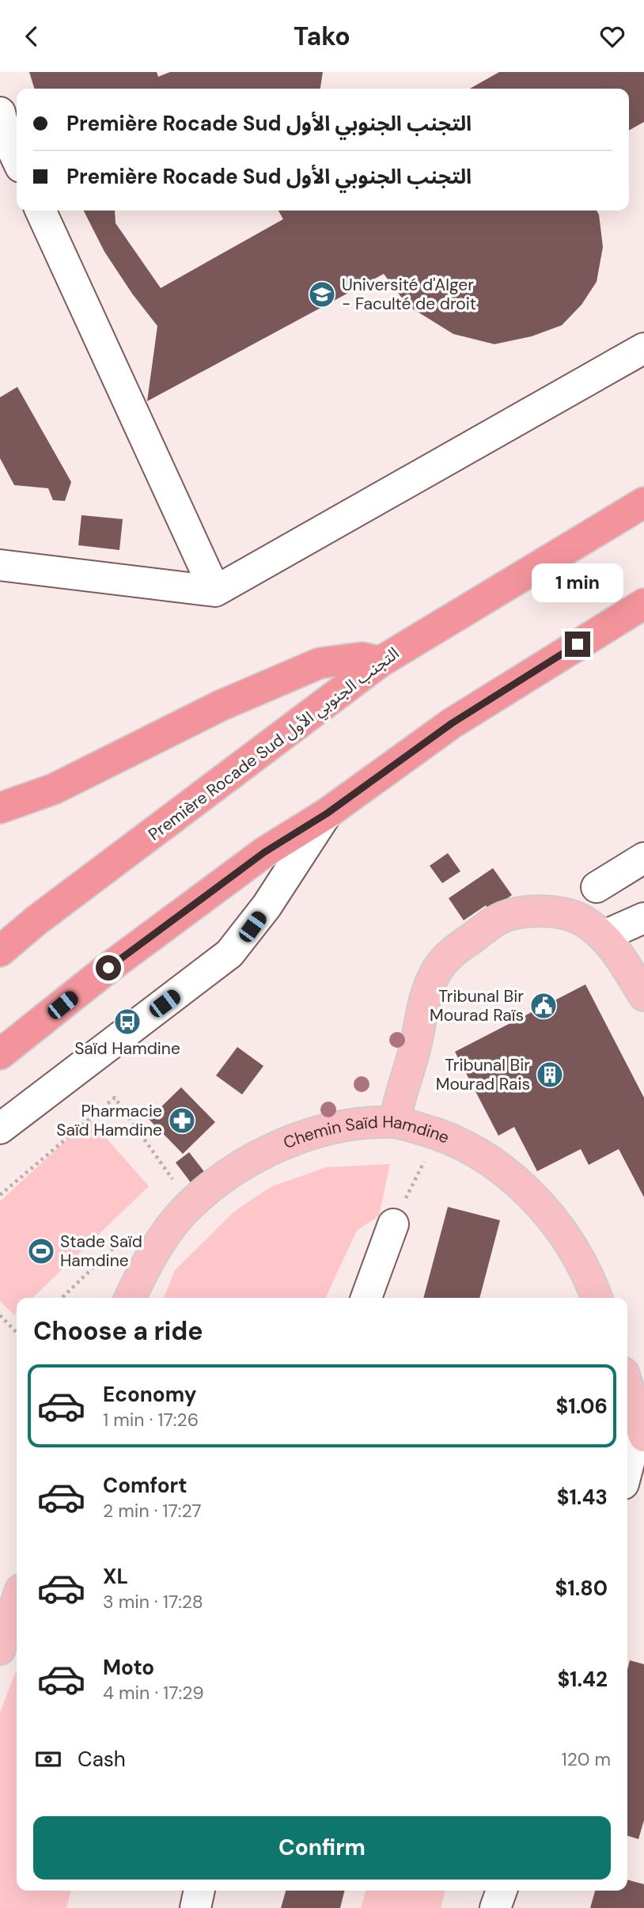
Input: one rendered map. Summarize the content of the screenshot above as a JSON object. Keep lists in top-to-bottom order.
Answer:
{
  "streets": {
    "highway": ["Première Rocade Sud التجنب الجنوبي الأول"],
    "main road": ["Chemin Saïd Hamdine"]
  },
  "places": {
    "school or university": ["Université d'Alger - Faculté de droit"],
    "public building": ["Tribunal Bir Mourad Raïs"],
    "bus stop": ["Saïd Hamdine"],
    "building": ["Tribunal Bir Mourad Rais"],
    "pharmacy": ["Pharmacie Saïd Hamdine"],
    "sports": ["Stade Saïd Hamdine"]
  },
  "page": {
    "header": "Tako",
    "banner": ["Première Rocade Sud التجنب الجنوبي الأول", "Première Rocade Sud التجنب الجنوبي الأول"],
    "bubble": "1 min",
    "heading": "Choose a ride",
    "list": [
      {
        "name": "Economy",
        "note": "1 min · 17:26",
        "value": "$1.06"
      },
      {
        "name": "Comfort",
        "note": "2 min · 17:27",
        "value": "$1.43"
      },
      {
        "name": "XL",
        "note": "3 min · 17:28",
        "value": "$1.80"
      },
      {
        "name": "Moto",
        "note": "4 min · 17:29",
        "value": "$1.42"
      }
    ],
    "pay": ["Cash", "120 m"],
    "buttons": "Confirm"
  }
}
